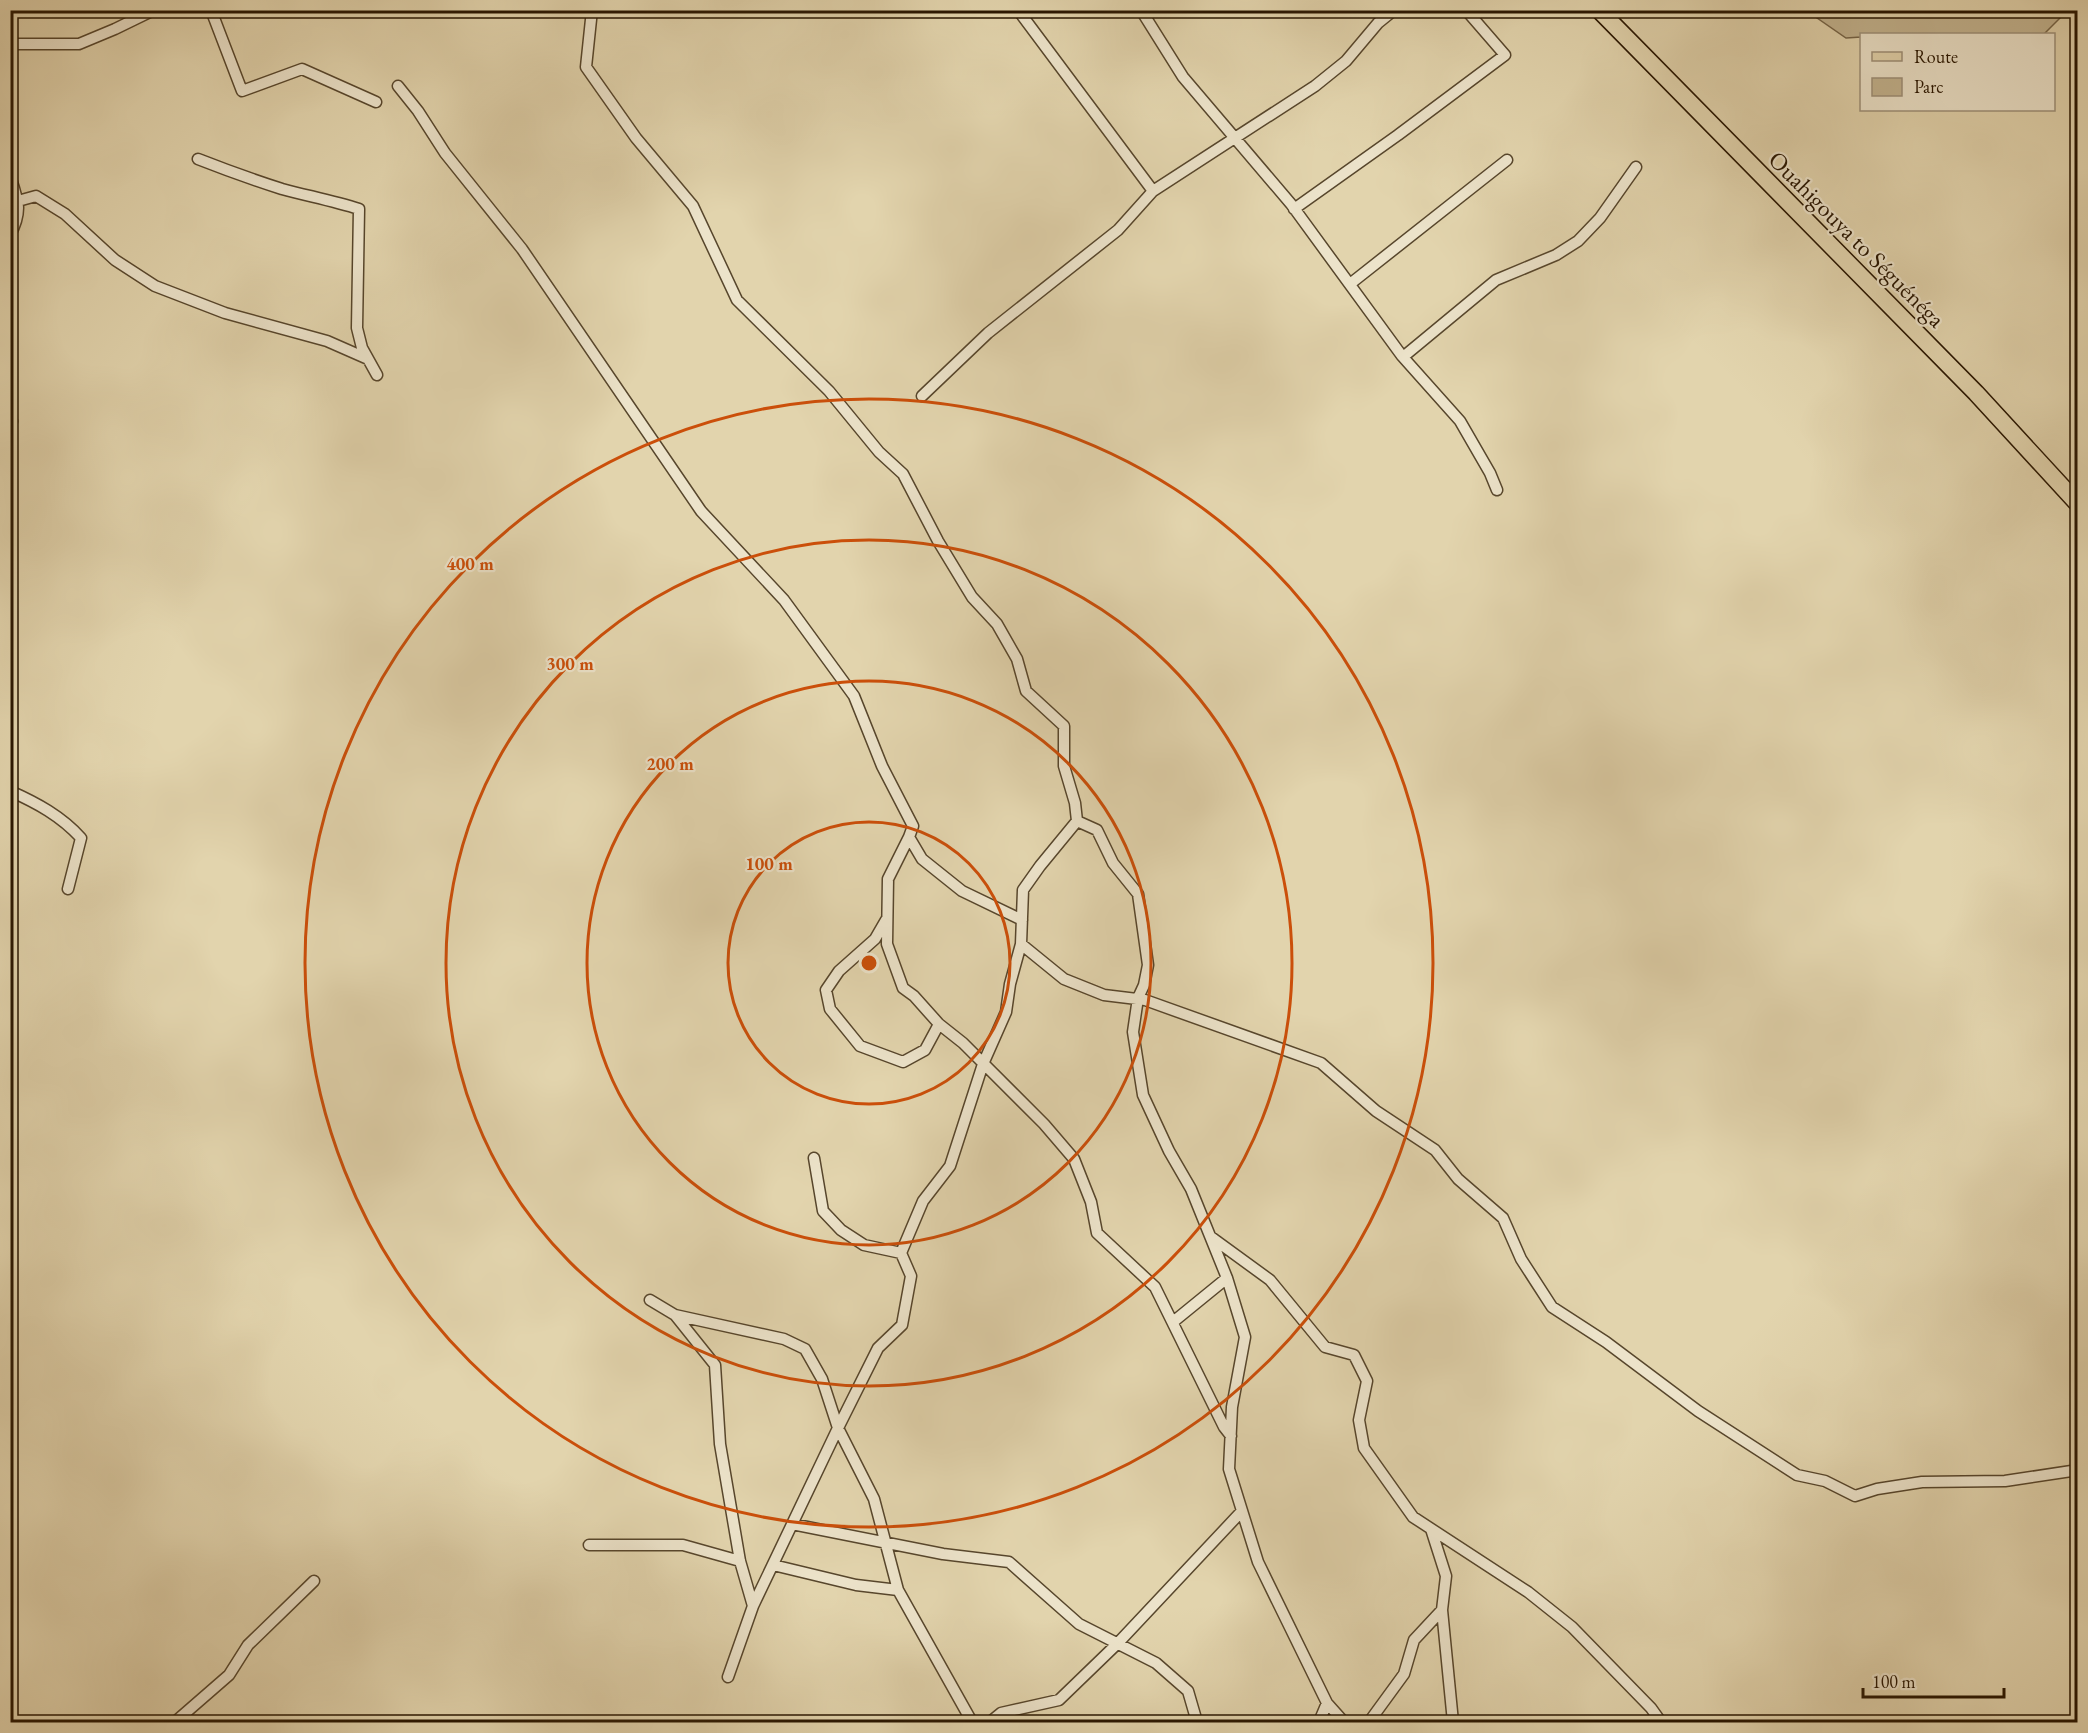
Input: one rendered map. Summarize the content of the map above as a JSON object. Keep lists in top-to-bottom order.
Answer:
{
  "streets": {
    "main road": ["Ouahigouya to Séguénéga"]
  },
  "legend": ["Route", "Parc"],
  "scale_bar": "100 m",
  "rings": [
    "400 m",
    "300 m",
    "200 m",
    "100 m"
  ]
}
